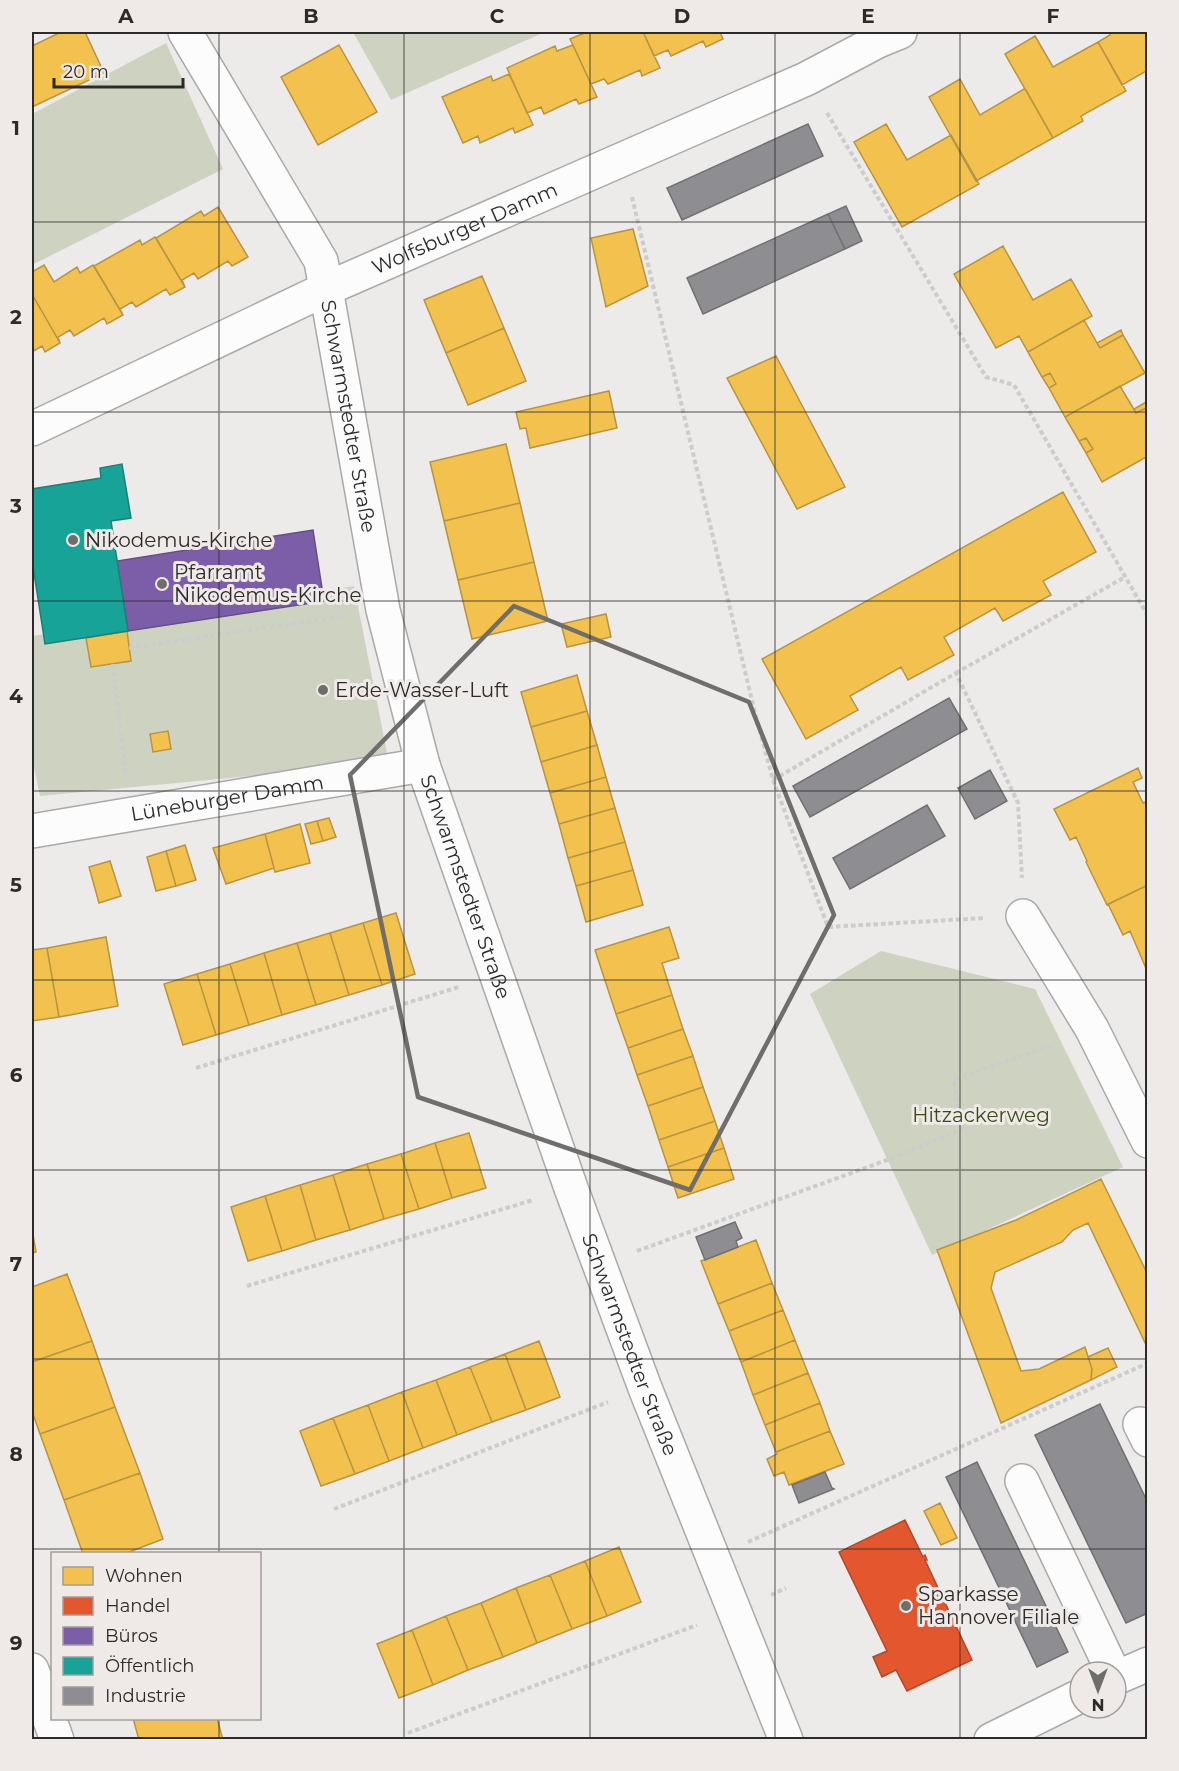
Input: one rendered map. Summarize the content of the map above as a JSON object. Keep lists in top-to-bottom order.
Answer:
{
  "streets": {
    "street": ["Wolfsburger Damm", "Schwarmstedter Straße", "Lüneburger Damm"]
  },
  "crossings": [
    ["Wolfsburger Damm", "Schwarmstedter Straße"],
    ["Schwarmstedter Straße", "Lüneburger Damm"]
  ],
  "parks": ["Hitzackerweg"],
  "places": [
    "Nikodemus-Kirche",
    "Pfarramt Nikodemus-Kirche",
    "Erde-Wasser-Luft",
    "Sparkasse Hannover Filiale"
  ],
  "legend": [
    "Wohnen",
    "Handel",
    "Büros",
    "Öffentlich",
    "Industrie"
  ],
  "scale_bar": "20 m",
  "north": "bottom",
  "grid": {
    "columns": [
      "A",
      "B",
      "C",
      "D",
      "E",
      "F"
    ],
    "rows": [
      "1",
      "2",
      "3",
      "4",
      "5",
      "6",
      "7",
      "8",
      "9"
    ]
  }
}
